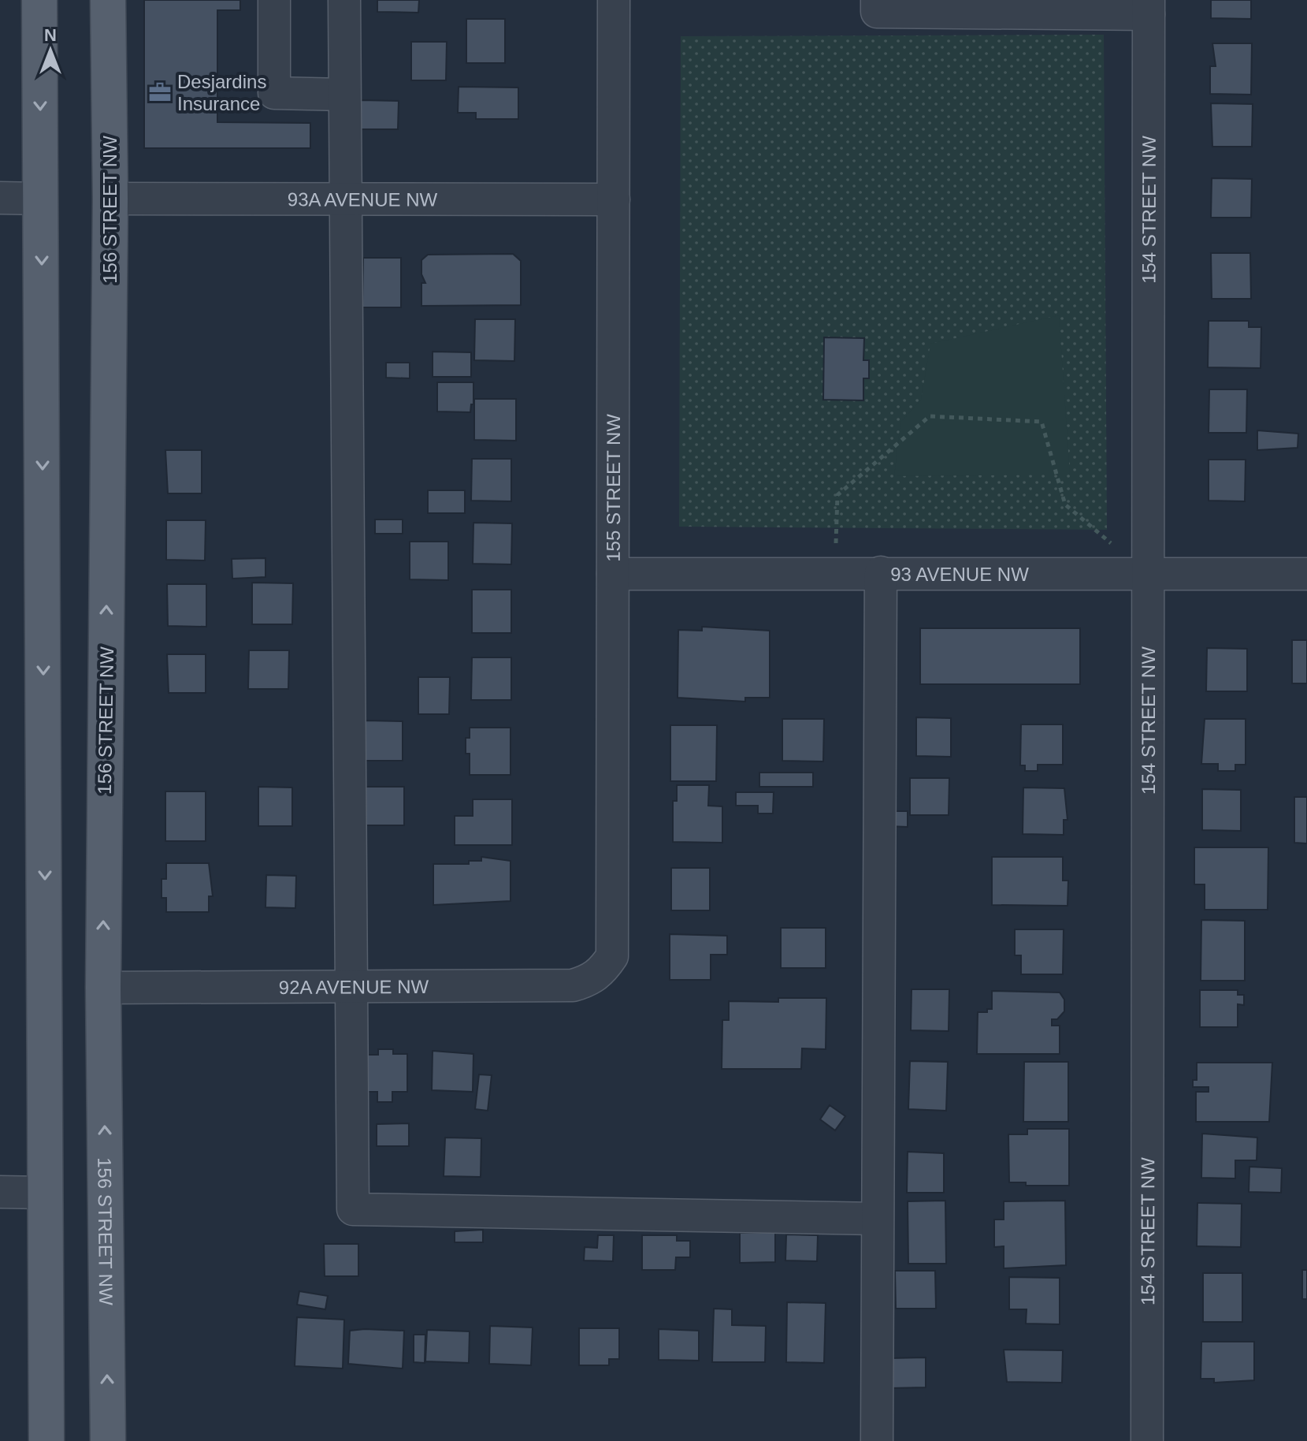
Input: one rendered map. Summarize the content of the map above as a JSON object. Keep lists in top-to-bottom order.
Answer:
{
  "streets": {
    "main road": ["156 STREET NW"],
    "street": [
      "93A AVENUE NW",
      "154 STREET NW",
      "155 STREET NW",
      "93 AVENUE NW",
      "92A AVENUE NW"
    ]
  },
  "crossings": [
    ["93A AVENUE NW", "156 STREET NW"],
    ["93A AVENUE NW", "155 STREET NW"],
    ["156 STREET NW", "92A AVENUE NW"],
    ["154 STREET NW", "93 AVENUE NW"],
    ["155 STREET NW", "93 AVENUE NW"],
    ["155 STREET NW", "92A AVENUE NW"]
  ],
  "places": {
    "office": ["Desjardins Insurance"]
  },
  "north": "top"
}
